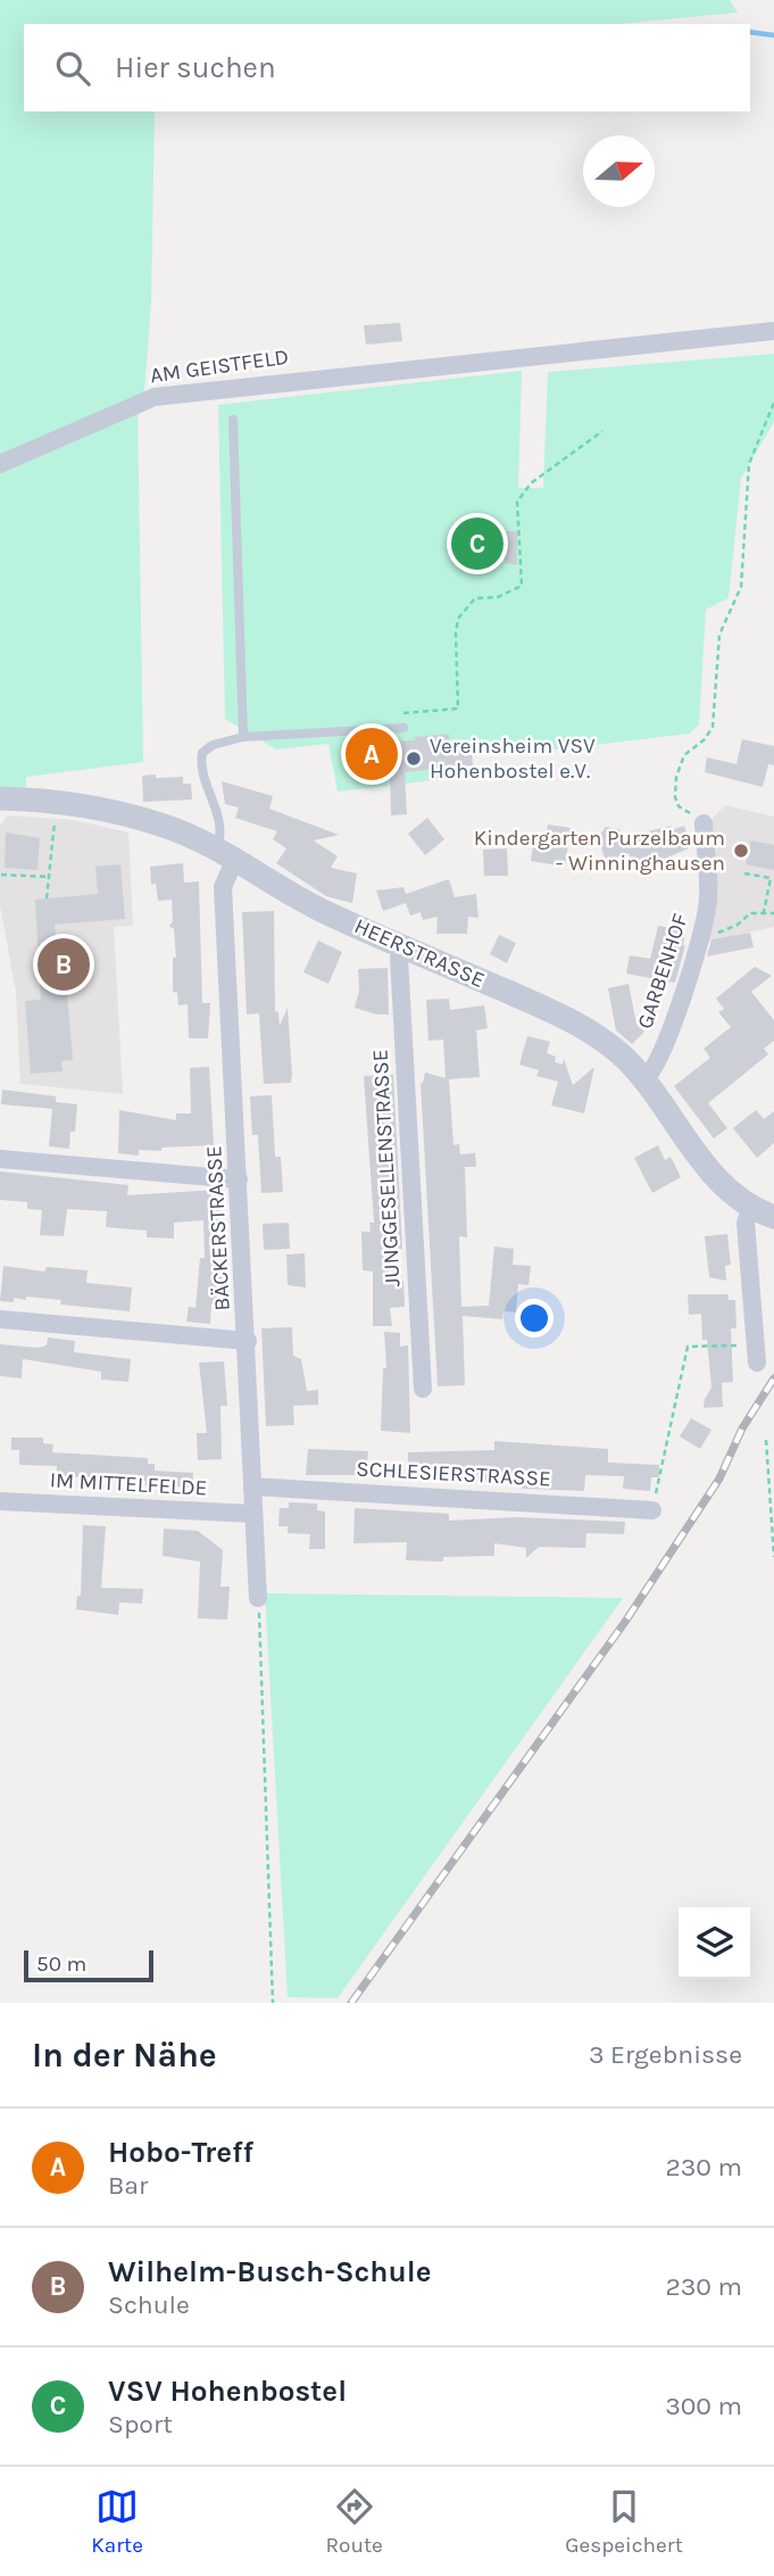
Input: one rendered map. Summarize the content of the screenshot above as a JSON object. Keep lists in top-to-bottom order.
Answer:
{
  "streets": {
    "street": [
      "AM GEISTFELD",
      "HEERSTRASSE",
      "GARBENHOF",
      "JUNGGESELLENSTRASSE",
      "BÄCKERSTRASSE",
      "SCHLESIERSTRASSE",
      "IM MITTELFELDE"
    ]
  },
  "crossings": [
    ["HEERSTRASSE", "GARBENHOF"],
    ["HEERSTRASSE", "JUNGGESELLENSTRASSE"],
    ["HEERSTRASSE", "BÄCKERSTRASSE"],
    ["BÄCKERSTRASSE", "SCHLESIERSTRASSE"],
    ["BÄCKERSTRASSE", "IM MITTELFELDE"]
  ],
  "places": ["Vereinsheim VSV Hohenbostel e.V.", "Kindergarten Purzelbaum - Winninghausen"],
  "scale_bar": "50 m",
  "north": "right",
  "page": {
    "search": "Hier suchen",
    "pins": ["C", "A", "B"],
    "scale": "50 m",
    "heading": ["In der Nähe", "3 Ergebnisse"],
    "list": [
      {
        "mark": "A",
        "name": "Hobo-Treff",
        "note": "Bar",
        "value": "230 m"
      },
      {
        "mark": "B",
        "name": "Wilhelm-Busch-Schule",
        "note": "Schule",
        "value": "230 m"
      },
      {
        "mark": "C",
        "name": "VSV Hohenbostel",
        "note": "Sport",
        "value": "300 m"
      }
    ],
    "nav": ["Karte", "Route", "Gespeichert"]
  }
}
